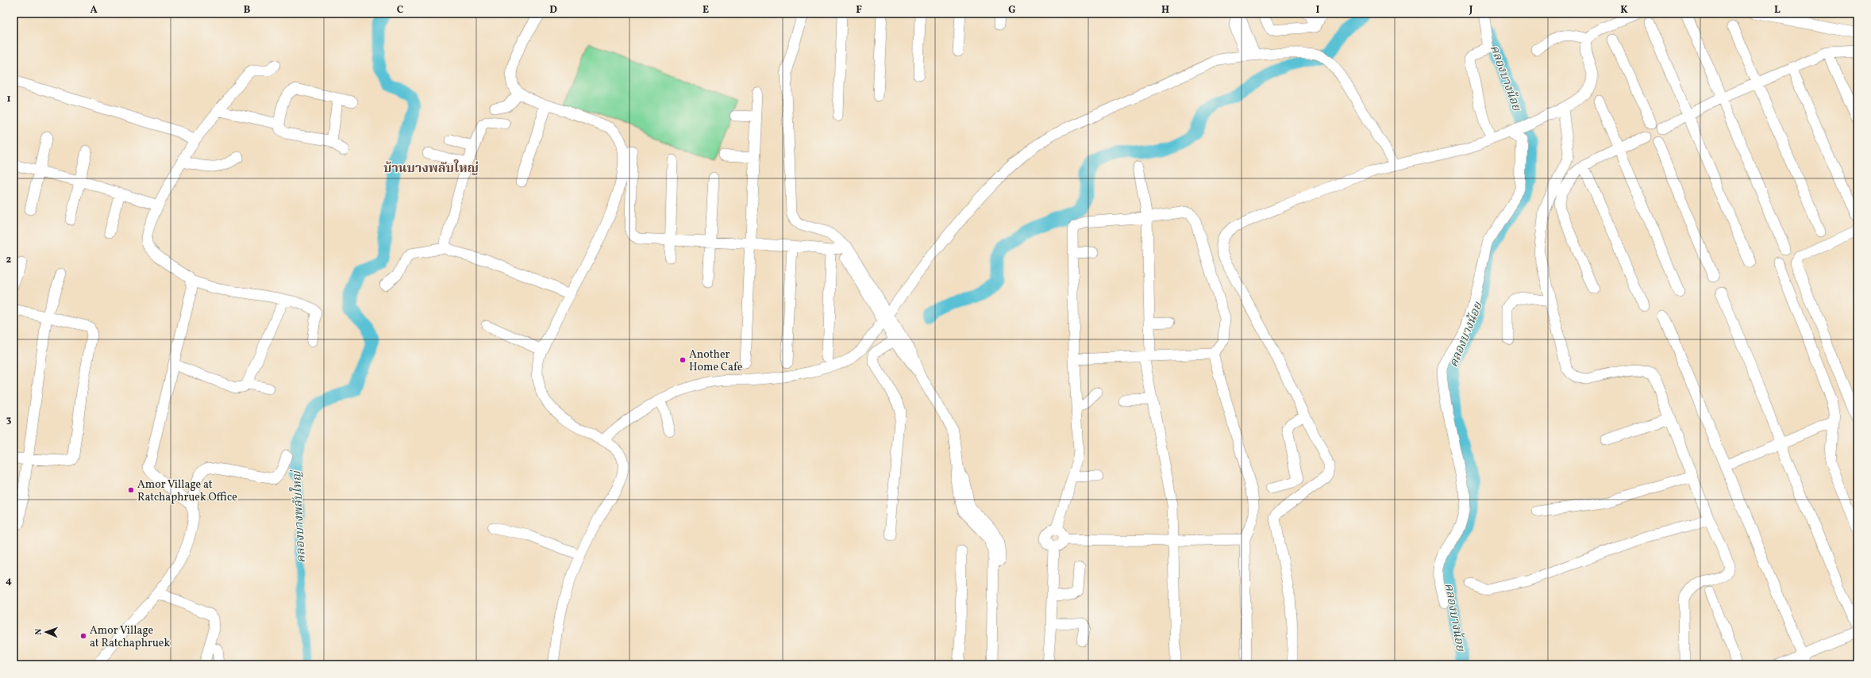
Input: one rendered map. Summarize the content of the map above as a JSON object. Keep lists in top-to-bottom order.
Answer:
{
  "districts": ["บ้านบางพลับใหญ่"],
  "water": ["คลองบางน้อย", "คลองบางพลับใหญ่"],
  "places": ["Another Home Cafe", "Amor Village at Ratchaphruek Office", "Amor Village at Ratchaphruek"],
  "north": "left",
  "grid": {
    "columns": [
      "A",
      "B",
      "C",
      "D",
      "E",
      "F",
      "G",
      "H",
      "I",
      "J",
      "K",
      "L"
    ],
    "rows": [
      "1",
      "2",
      "3",
      "4"
    ]
  }
}
